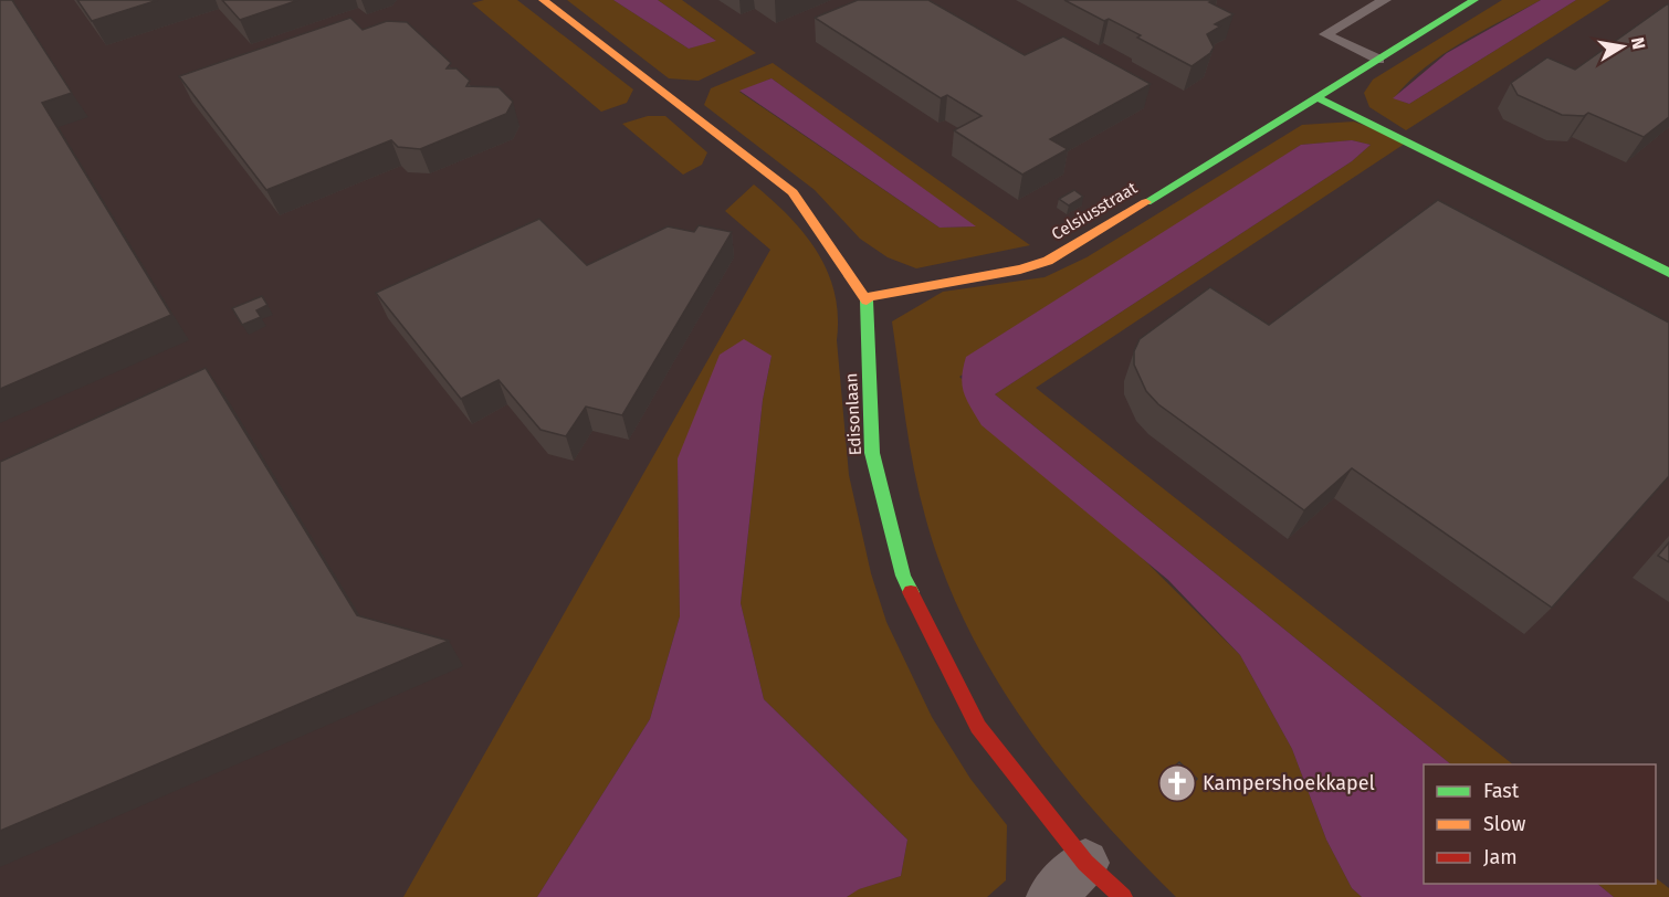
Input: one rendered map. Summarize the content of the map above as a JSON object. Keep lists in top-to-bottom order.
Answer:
{
  "streets": {
    "street": ["Celsiusstraat", "Edisonlaan"]
  },
  "crossings": [
    ["Celsiusstraat", "Edisonlaan"]
  ],
  "places": {
    "church": ["Kampershoekkapel"]
  },
  "legend": ["Fast", "Slow", "Jam"],
  "north": "right"
}
